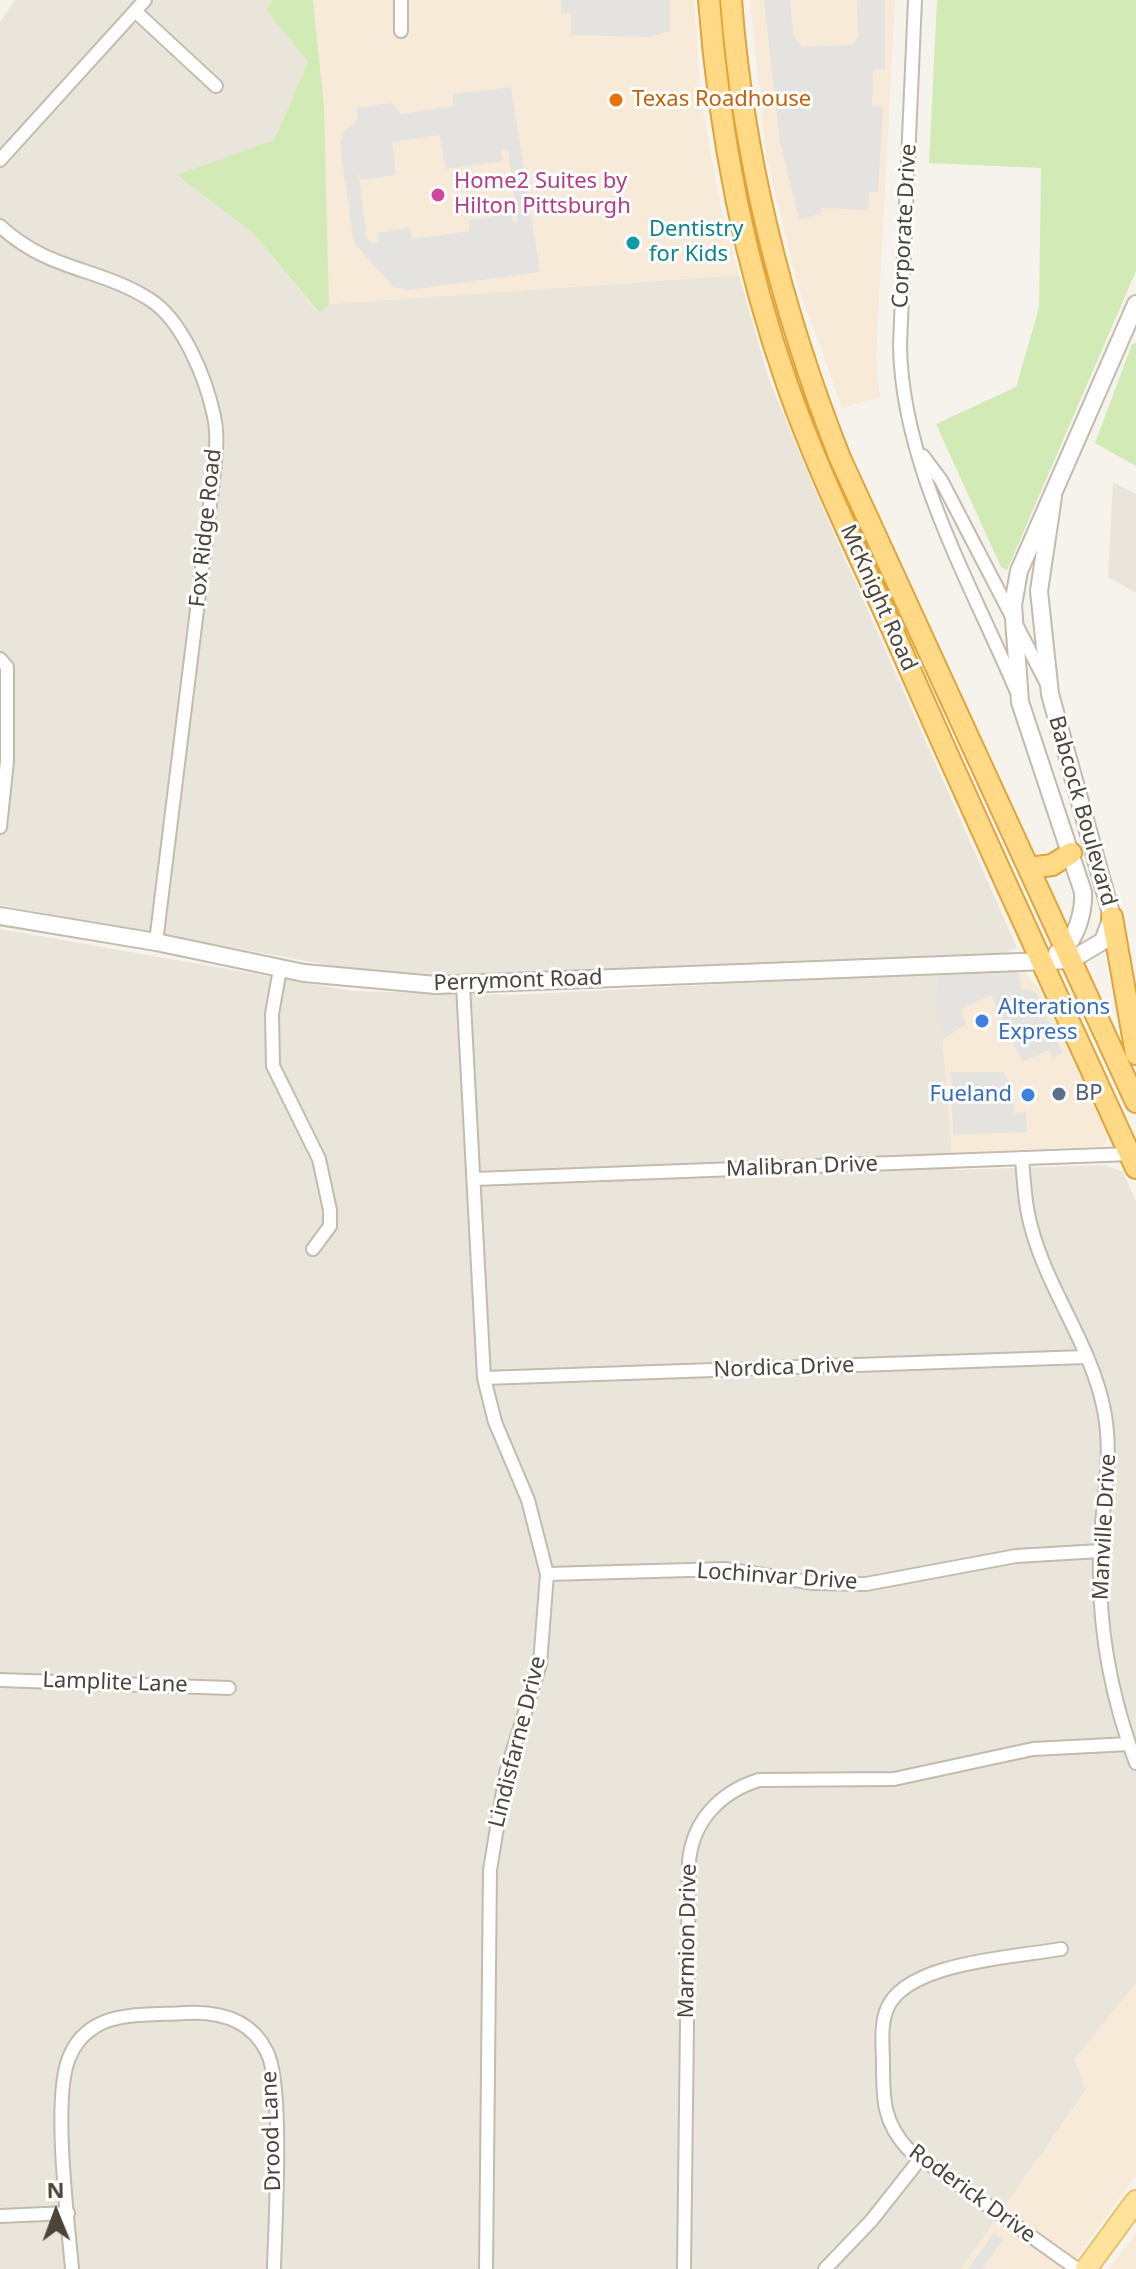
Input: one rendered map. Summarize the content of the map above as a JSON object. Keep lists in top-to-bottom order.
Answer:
{
  "streets": {
    "highway": ["McKnight Road"],
    "street": [
      "Corporate Drive",
      "Fox Ridge Road",
      "Babcock Boulevard",
      "Perrymont Road",
      "Malibran Drive",
      "Nordica Drive",
      "Manville Drive",
      "Lochinvar Drive",
      "Lamplite Lane",
      "Lindisfarne Drive",
      "Marmion Drive",
      "Drood Lane",
      "Roderick Drive"
    ]
  },
  "crossings": [
    ["Corporate Drive", "Babcock Boulevard"],
    ["Fox Ridge Road", "Perrymont Road"],
    ["McKnight Road", "Babcock Boulevard"],
    ["McKnight Road", "Perrymont Road"],
    ["McKnight Road", "Malibran Drive"],
    ["Perrymont Road", "Lindisfarne Drive"],
    ["Malibran Drive", "Manville Drive"],
    ["Malibran Drive", "Lindisfarne Drive"],
    ["Nordica Drive", "Manville Drive"],
    ["Nordica Drive", "Lindisfarne Drive"],
    ["Manville Drive", "Lochinvar Drive"],
    ["Manville Drive", "Marmion Drive"],
    ["Lochinvar Drive", "Lindisfarne Drive"]
  ],
  "places": [
    "Texas Roadhouse",
    "Home2 Suites by Hilton Pittsburgh",
    "Dentistry for Kids",
    "Alterations Express",
    "BP",
    "Fueland"
  ],
  "north": "top"
}
